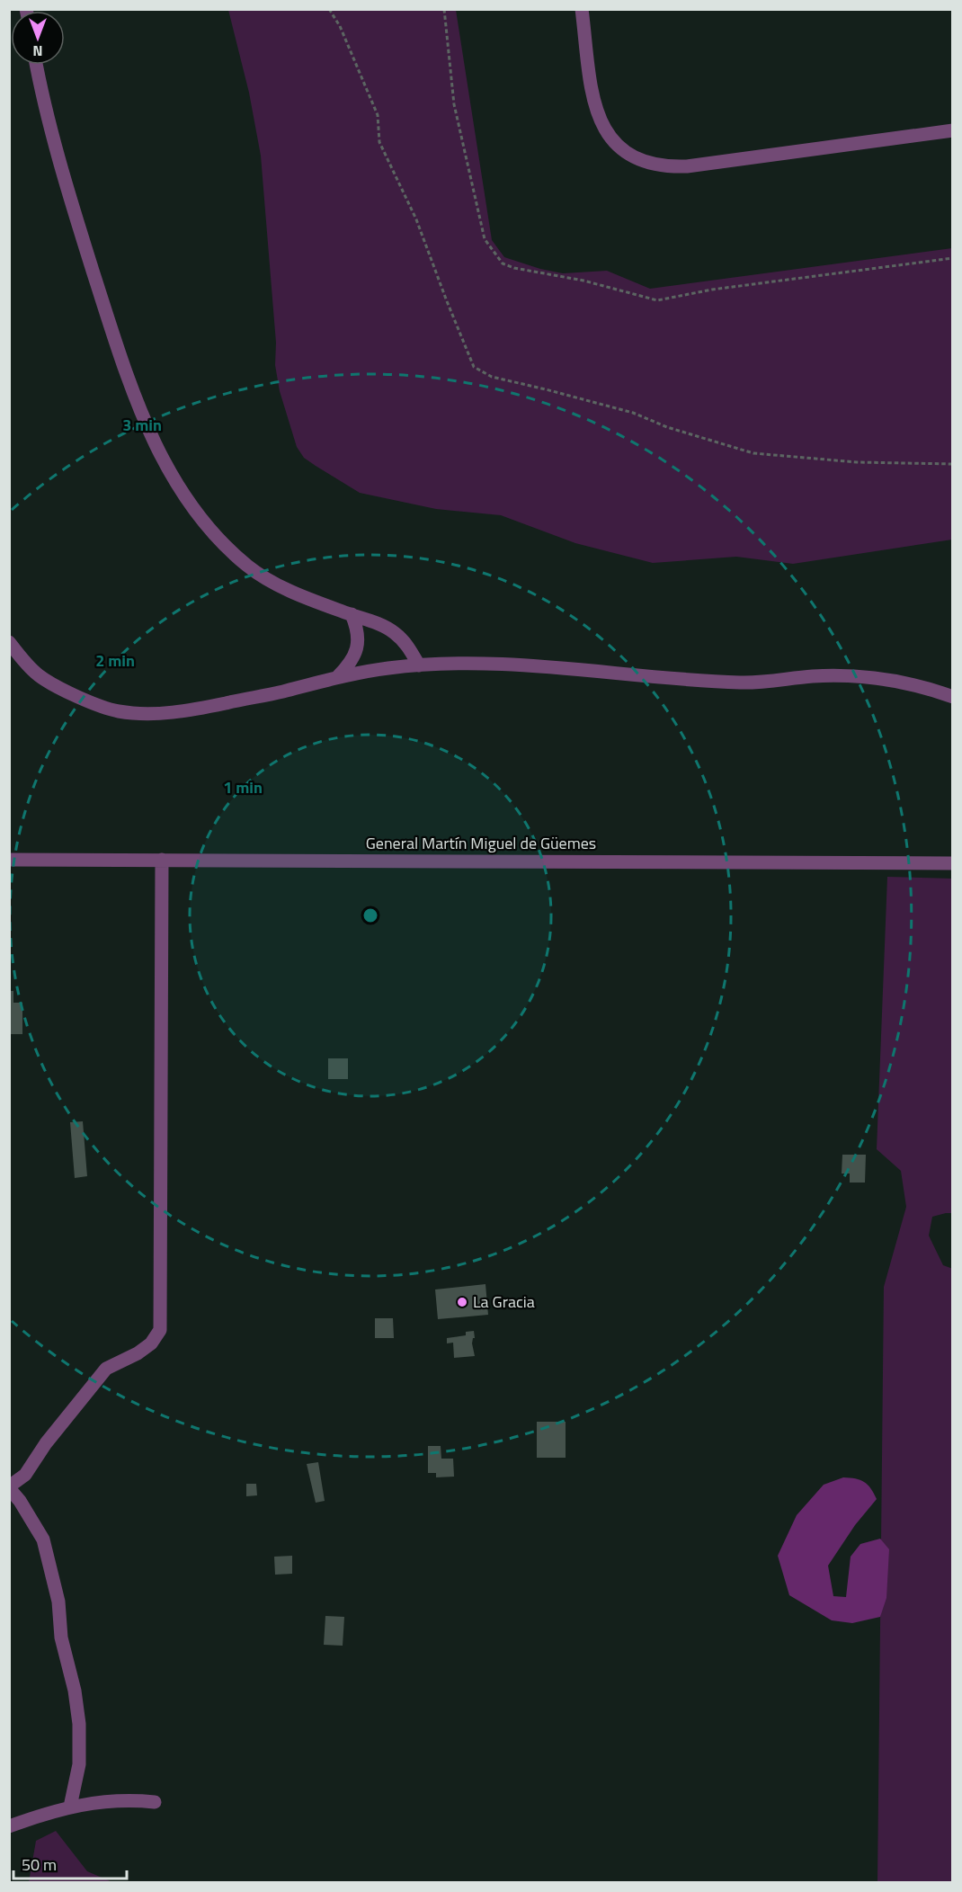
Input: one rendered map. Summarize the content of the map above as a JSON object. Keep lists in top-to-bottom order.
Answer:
{
  "streets": {
    "street": ["General Martín Miguel de Güemes"]
  },
  "places": ["La Gracia"],
  "scale_bar": "50 m",
  "north": "bottom",
  "rings": ["3 min", "2 min", "1 min"]
}
